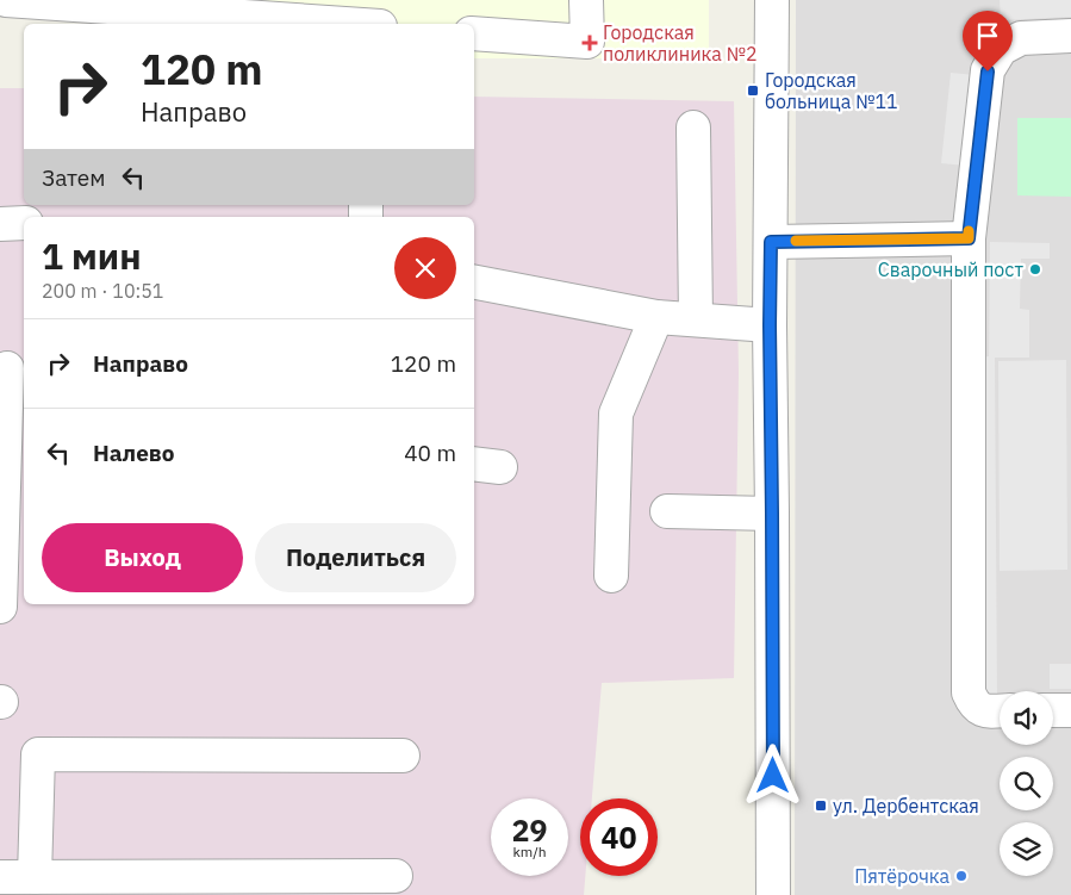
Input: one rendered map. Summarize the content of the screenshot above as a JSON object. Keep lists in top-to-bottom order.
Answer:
{
  "places": {
    "health": ["Городская поликлиника №2"],
    "transit": ["Городская больница №11", "ул. Дербентская"],
    "other": ["Сварочный пост", "Пятёрочка"]
  },
  "page": {
    "turn": ["120 m", "Направо"],
    "then": "Затем",
    "heading": ["1 мин", "200 m · 10:51"],
    "list": [
      {
        "name": "Направо",
        "value": "120 m"
      },
      {
        "name": "Налево",
        "value": "40 m"
      }
    ],
    "buttons": ["Выход", "Поделиться"],
    "speed": "29 km/h",
    "limit": "40"
  }
}
